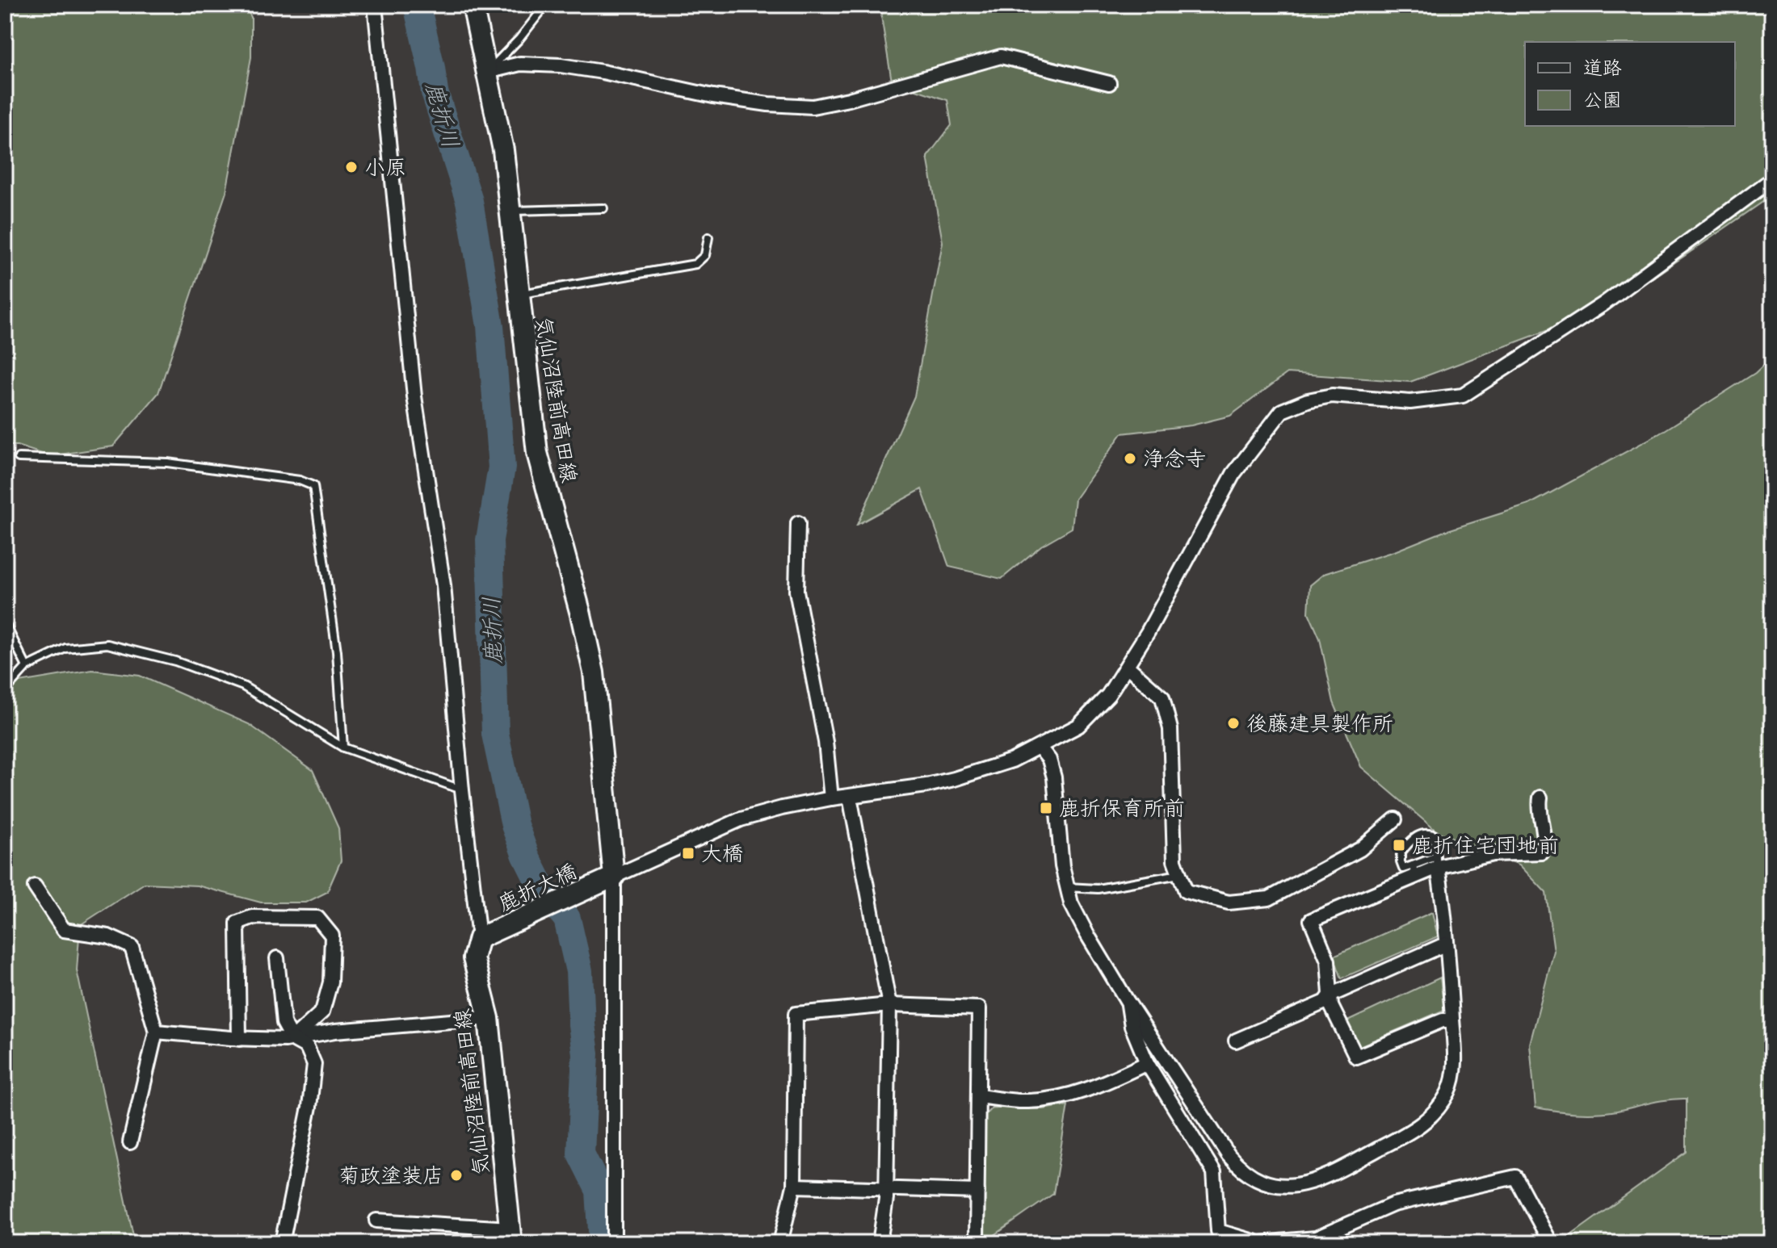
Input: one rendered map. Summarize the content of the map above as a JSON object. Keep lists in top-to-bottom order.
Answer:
{
  "streets": {
    "main road": ["気仙沼陸前高田線", "鹿折大橋"]
  },
  "crossings": [
    ["気仙沼陸前高田線", "鹿折大橋"]
  ],
  "water": ["鹿折川"],
  "places": {
    "other": [
      "小原",
      "浄念寺",
      "後藤建具製作所",
      "菊政塗装店"
    ],
    "transit": ["鹿折保育所前", "鹿折住宅団地前", "大橋"]
  },
  "legend": ["道路", "公園"]
}
